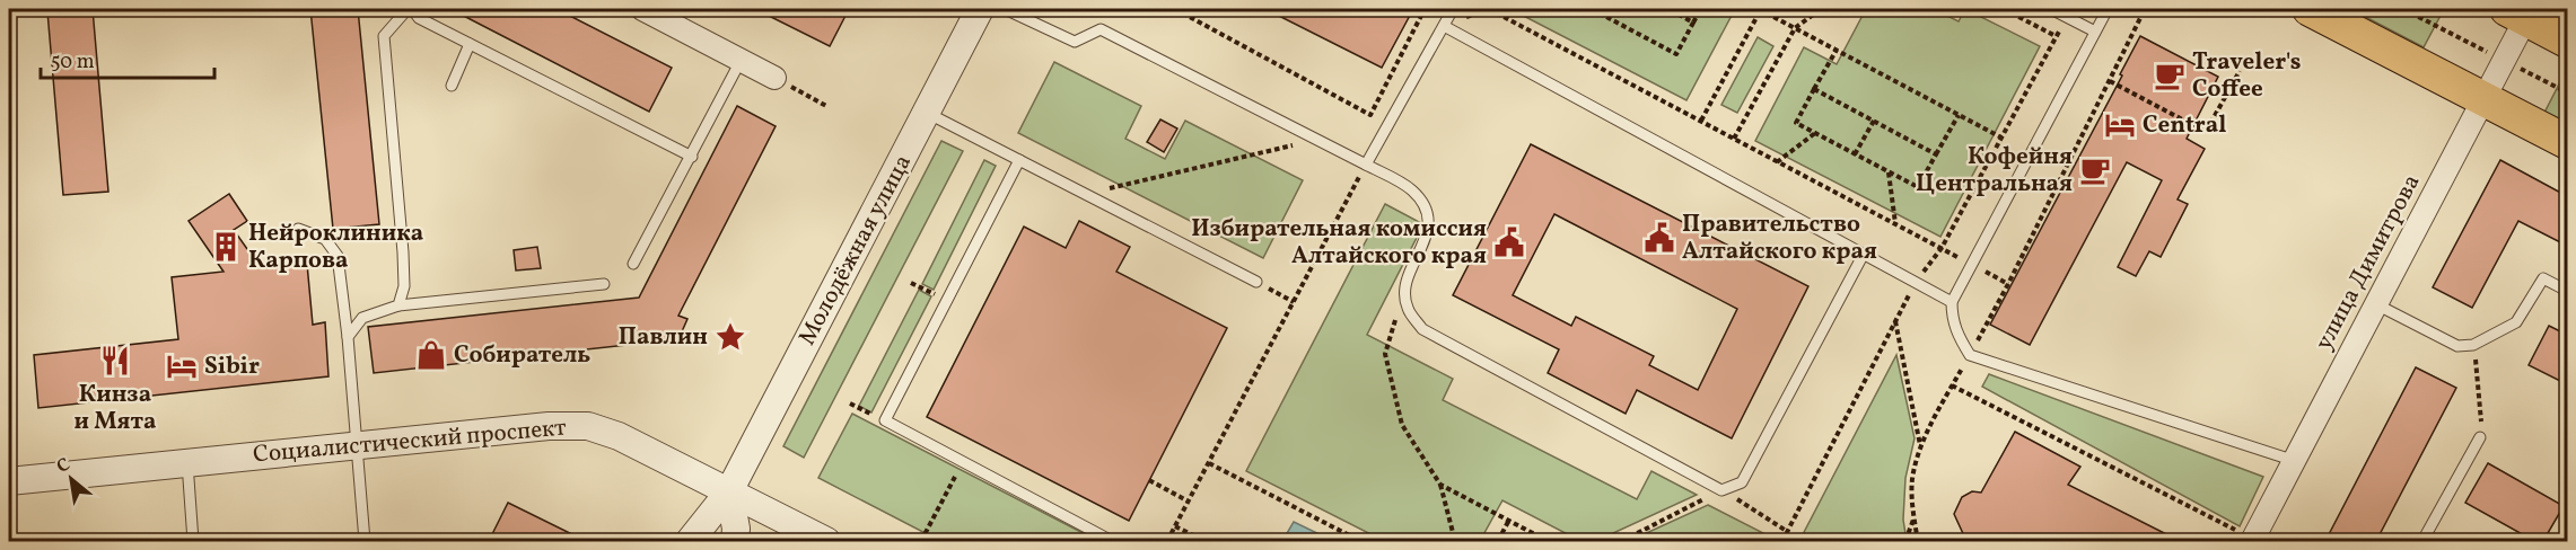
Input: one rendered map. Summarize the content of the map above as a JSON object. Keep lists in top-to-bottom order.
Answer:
{
  "streets": {
    "street": ["Молодёжная улица", "улица Димитрова", "Социалистический проспект"]
  },
  "crossings": [
    ["Молодёжная улица", "Социалистический проспект"]
  ],
  "places": {
    "cafe": ["Traveler's Coffee", "Кофейня Центральная"],
    "hotel": ["Central", "Sibir"],
    "public building": ["Правительство Алтайского края", "Избирательная комиссия Алтайского края"],
    "building": ["Нейроклиника Карпова"],
    "place": ["Павлин"],
    "shop": ["Собиратель"],
    "restaurant": ["Кинза и Мята"]
  },
  "scale_bar": "50 m",
  "north": "top left"
}
